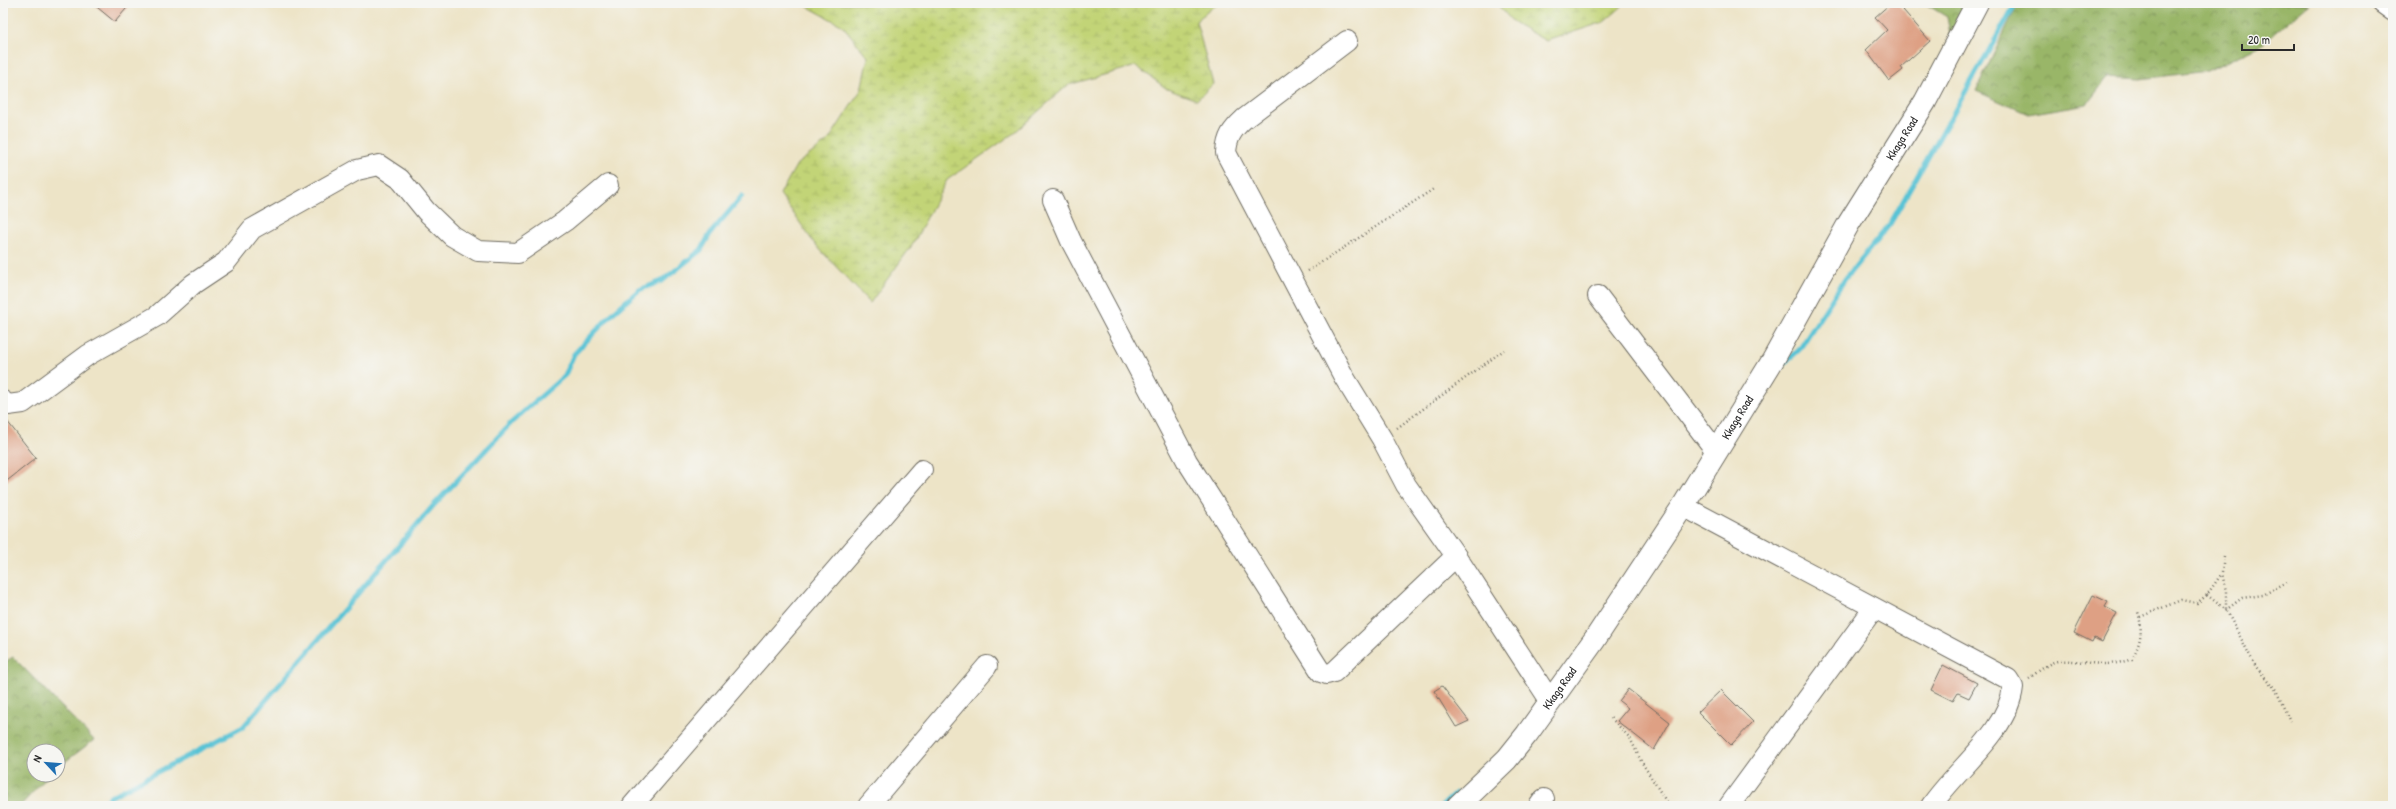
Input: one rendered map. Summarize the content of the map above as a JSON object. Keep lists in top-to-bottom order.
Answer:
{
  "streets": {
    "street": ["Kkaga Road"]
  },
  "scale_bar": "20 m",
  "north": "top left"
}
